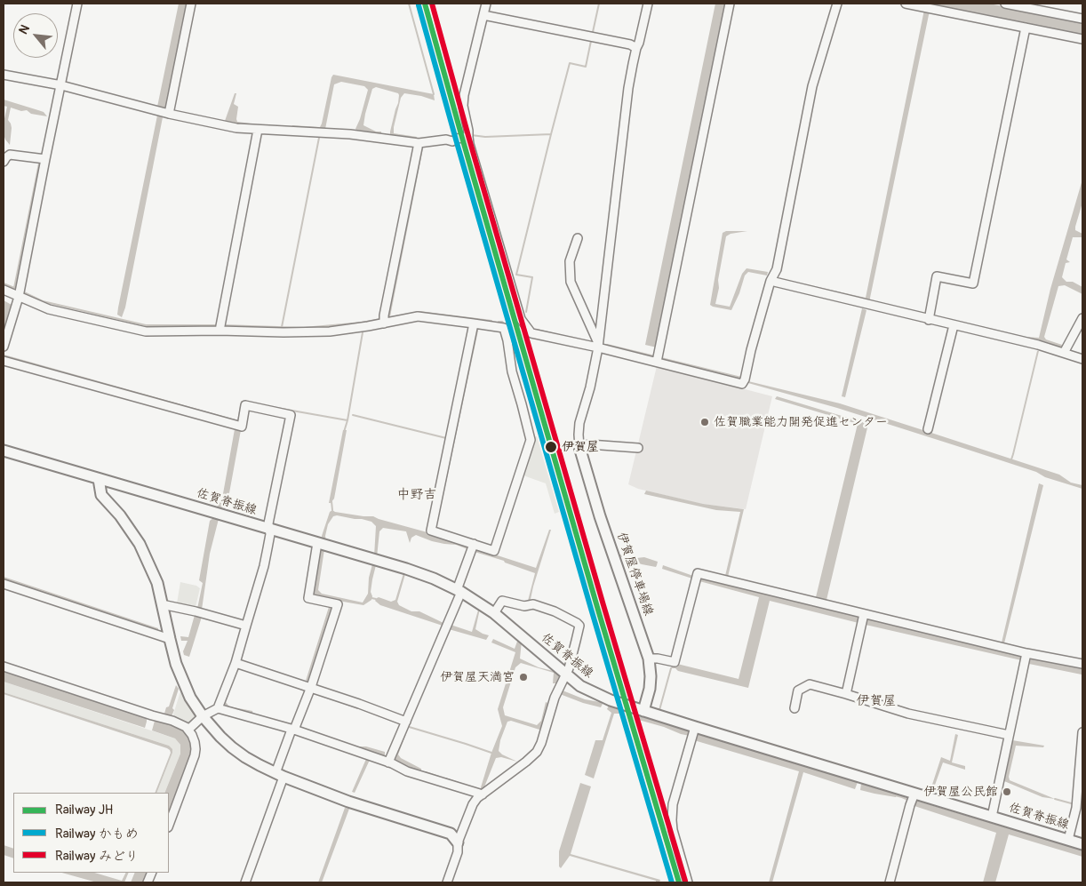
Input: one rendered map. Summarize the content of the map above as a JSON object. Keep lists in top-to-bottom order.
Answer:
{
  "streets": {
    "main road": ["佐賀脊振線", "伊賀屋停車場線"]
  },
  "crossings": [
    ["佐賀脊振線", "伊賀屋停車場線"]
  ],
  "districts": ["中野吉", "伊賀屋"],
  "places": [
    "佐賀職業能力開発促進センター",
    "伊賀屋",
    "伊賀屋天満宮",
    "伊賀屋公民館"
  ],
  "lines": ["rail line JH", "rail line みどり", "rail line かもめ"],
  "legend": ["Railway JH", "Railway かもめ", "Railway みどり"],
  "north": "top left"
}
